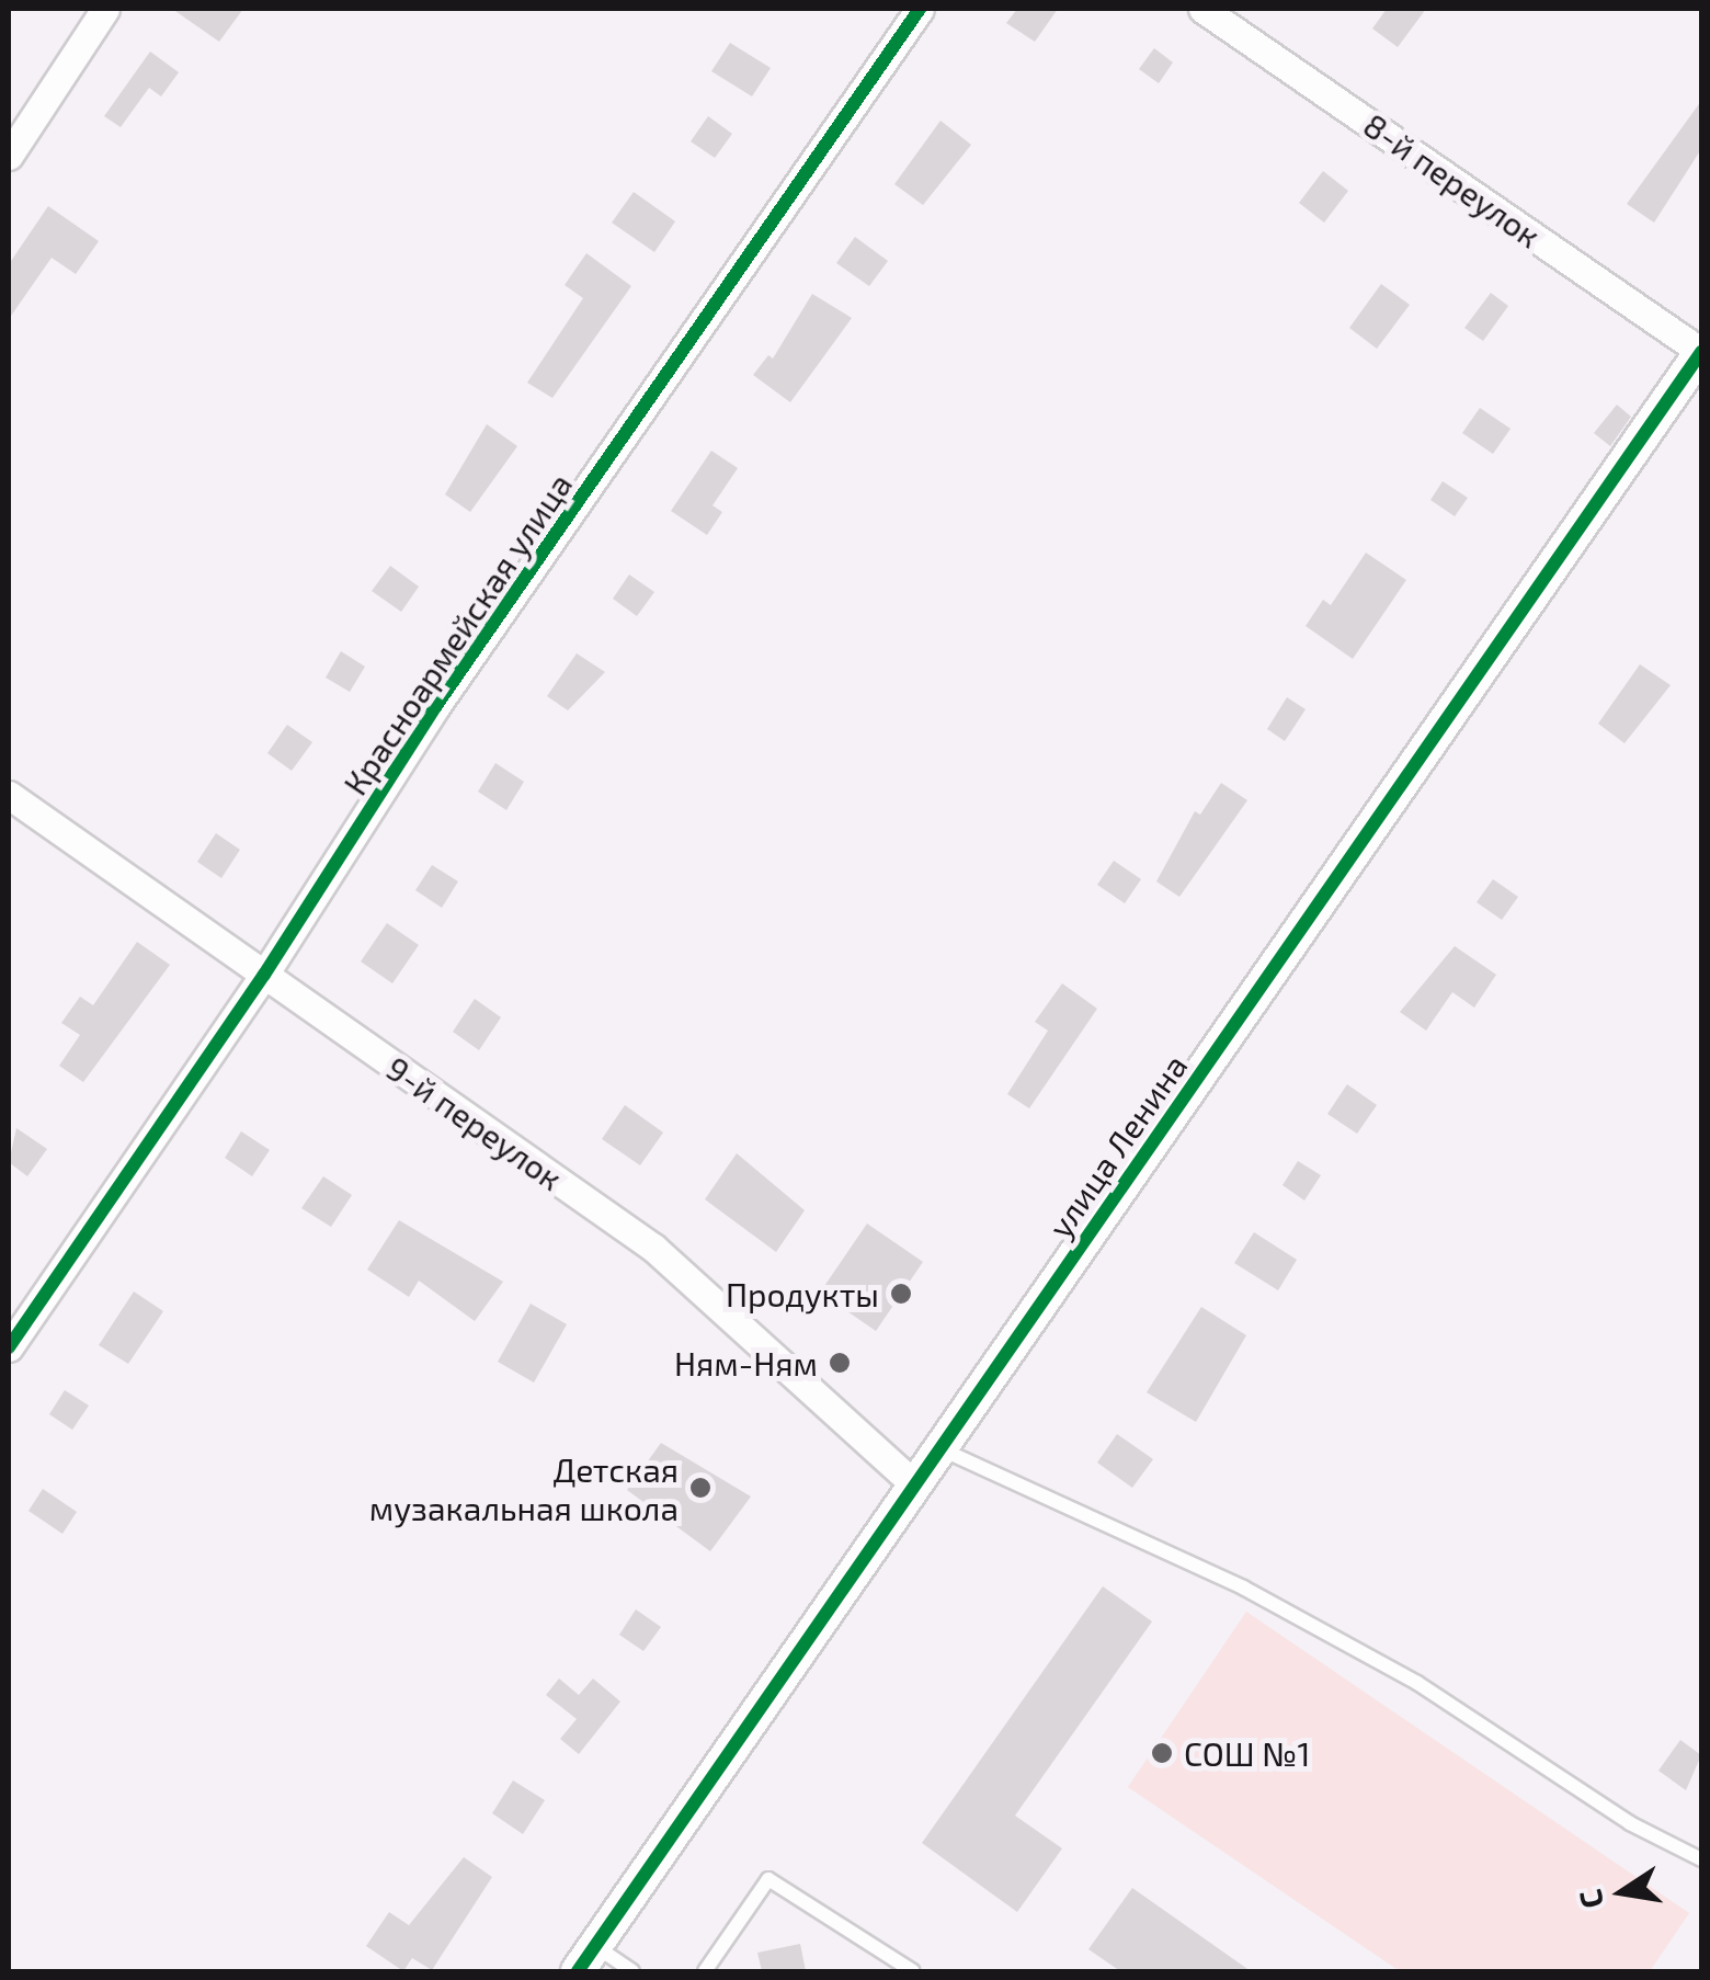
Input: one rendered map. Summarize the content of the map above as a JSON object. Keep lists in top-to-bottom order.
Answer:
{
  "streets": {
    "street": [
      "8-й переулок",
      "Красноармейская улица",
      "9-й переулок",
      "улица Ленина"
    ]
  },
  "crossings": [
    ["8-й переулок", "улица Ленина"],
    ["Красноармейская улица", "9-й переулок"],
    ["9-й переулок", "улица Ленина"]
  ],
  "places": [
    "Продукты",
    "Ням-Ням",
    "Детская музакальная школа",
    "СОШ №1"
  ],
  "north": "left"
}
